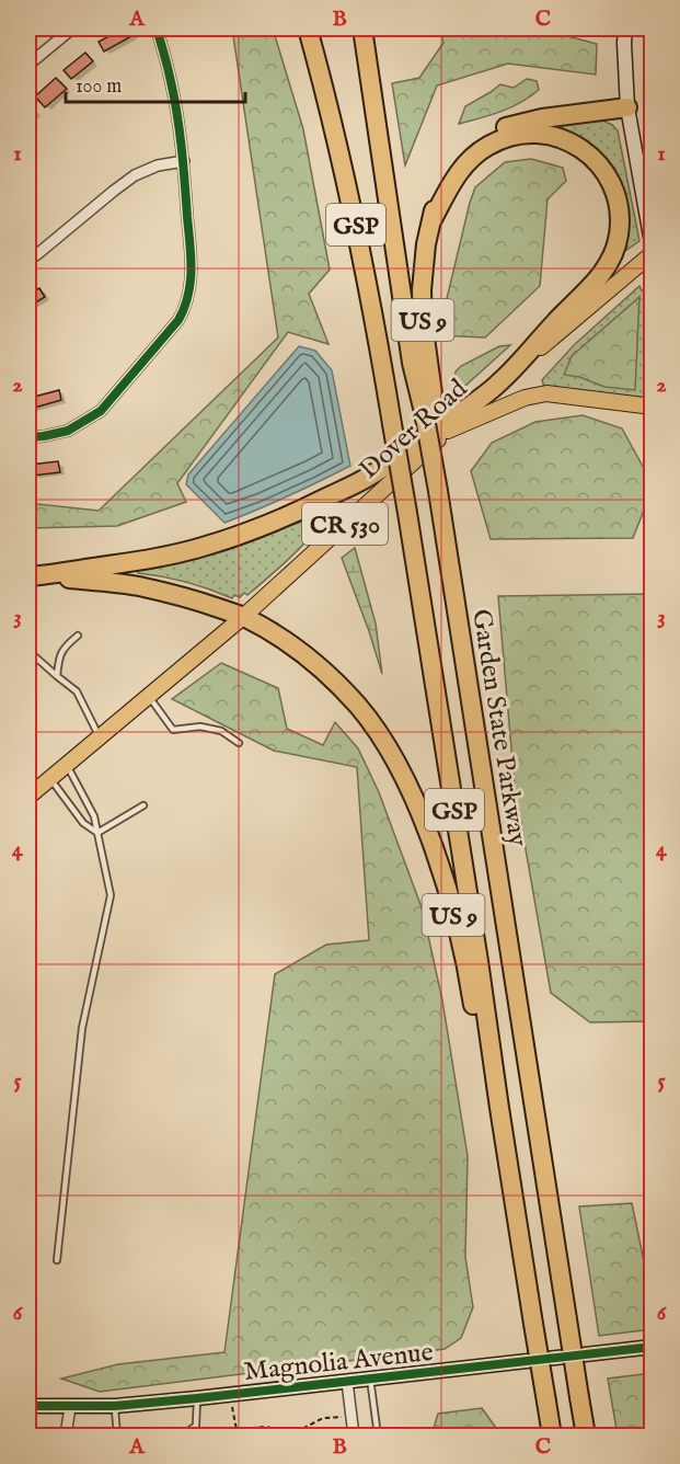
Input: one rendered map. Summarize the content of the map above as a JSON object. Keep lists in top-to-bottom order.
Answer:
{
  "streets": {
    "highway": ["GSP", "US 9", "Garden State Parkway"],
    "main road": ["Dover Road", "CR 530"],
    "street": ["Magnolia Avenue"]
  },
  "crossings": [
    ["GSP", "US 9"],
    ["US 9", "Dover Road"],
    ["US 9", "Garden State Parkway"]
  ],
  "scale_bar": "100 m",
  "grid": {
    "columns": ["A", "B", "C"],
    "rows": [
      "1",
      "2",
      "3",
      "4",
      "5",
      "6"
    ]
  }
}
